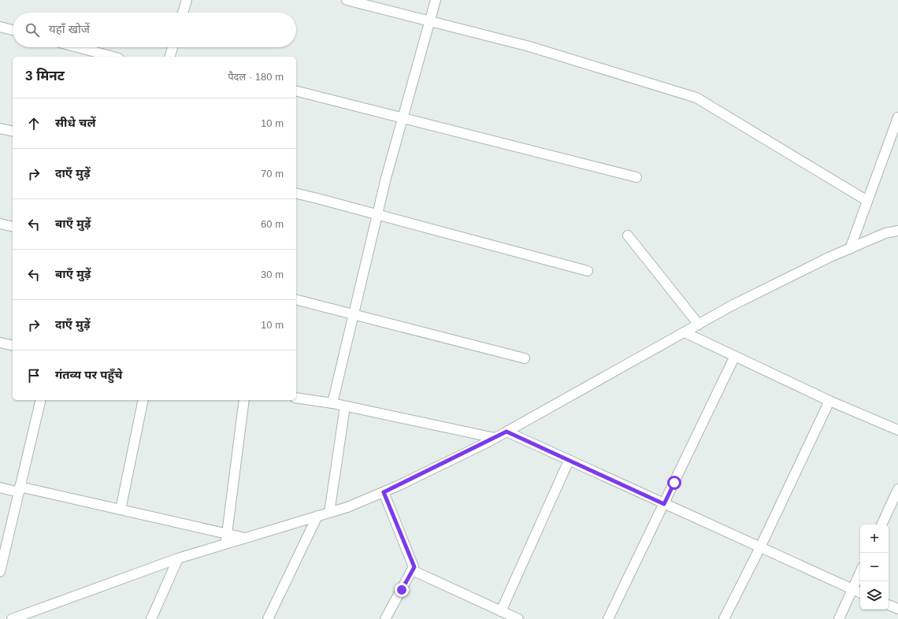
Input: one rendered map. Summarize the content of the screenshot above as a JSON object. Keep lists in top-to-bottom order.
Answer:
{
  "page": {
    "search": "यहाँ खोजें",
    "heading": ["3 मिनट", "पैदल · 180 m"],
    "list": [
      ["सीधे चलें", "10 m"],
      ["दाएँ मुड़ें", "70 m"],
      ["बाएँ मुड़ें", "60 m"],
      ["बाएँ मुड़ें", "30 m"],
      ["दाएँ मुड़ें", "10 m"],
      "गंतव्य पर पहुँचे"
    ],
    "map_buttons": ["+", "−"]
  }
}
